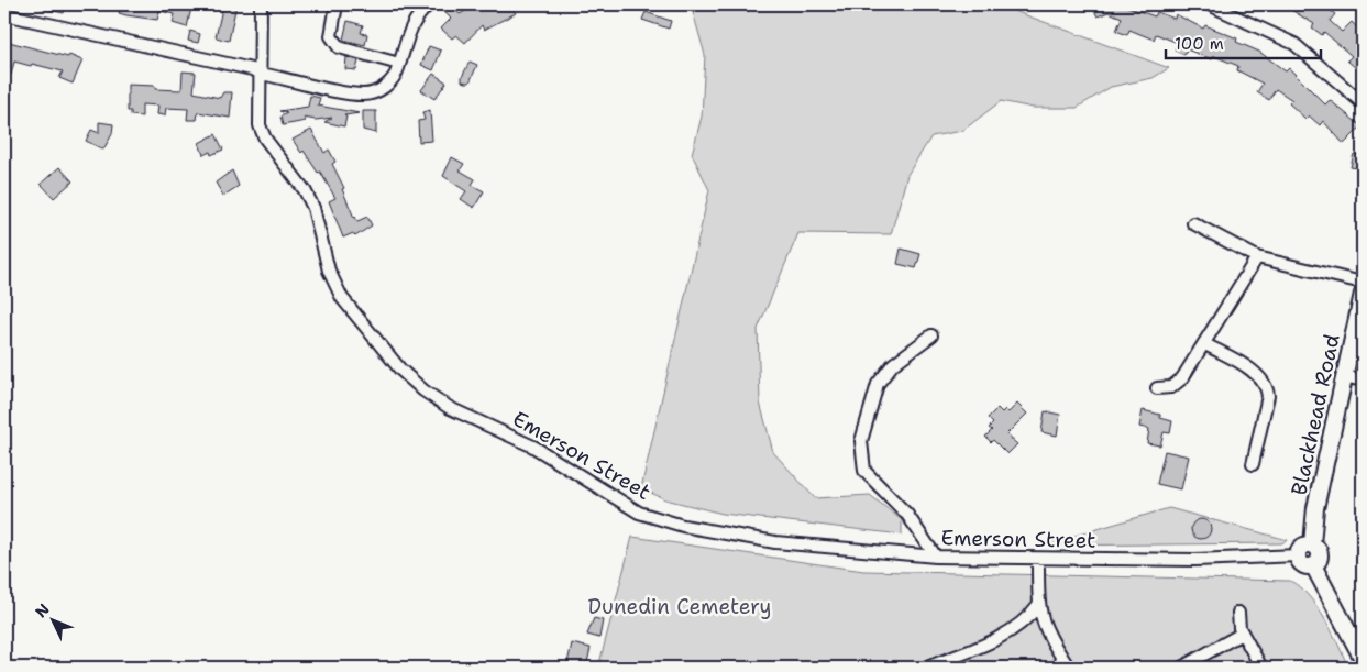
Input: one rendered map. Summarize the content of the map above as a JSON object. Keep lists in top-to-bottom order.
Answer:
{
  "streets": {
    "main road": ["Blackhead Road"],
    "street": ["Emerson Street"]
  },
  "crossings": [
    ["Blackhead Road", "Emerson Street"]
  ],
  "parks": ["Dunedin Cemetery"],
  "scale_bar": "100 m",
  "north": "top left"
}
